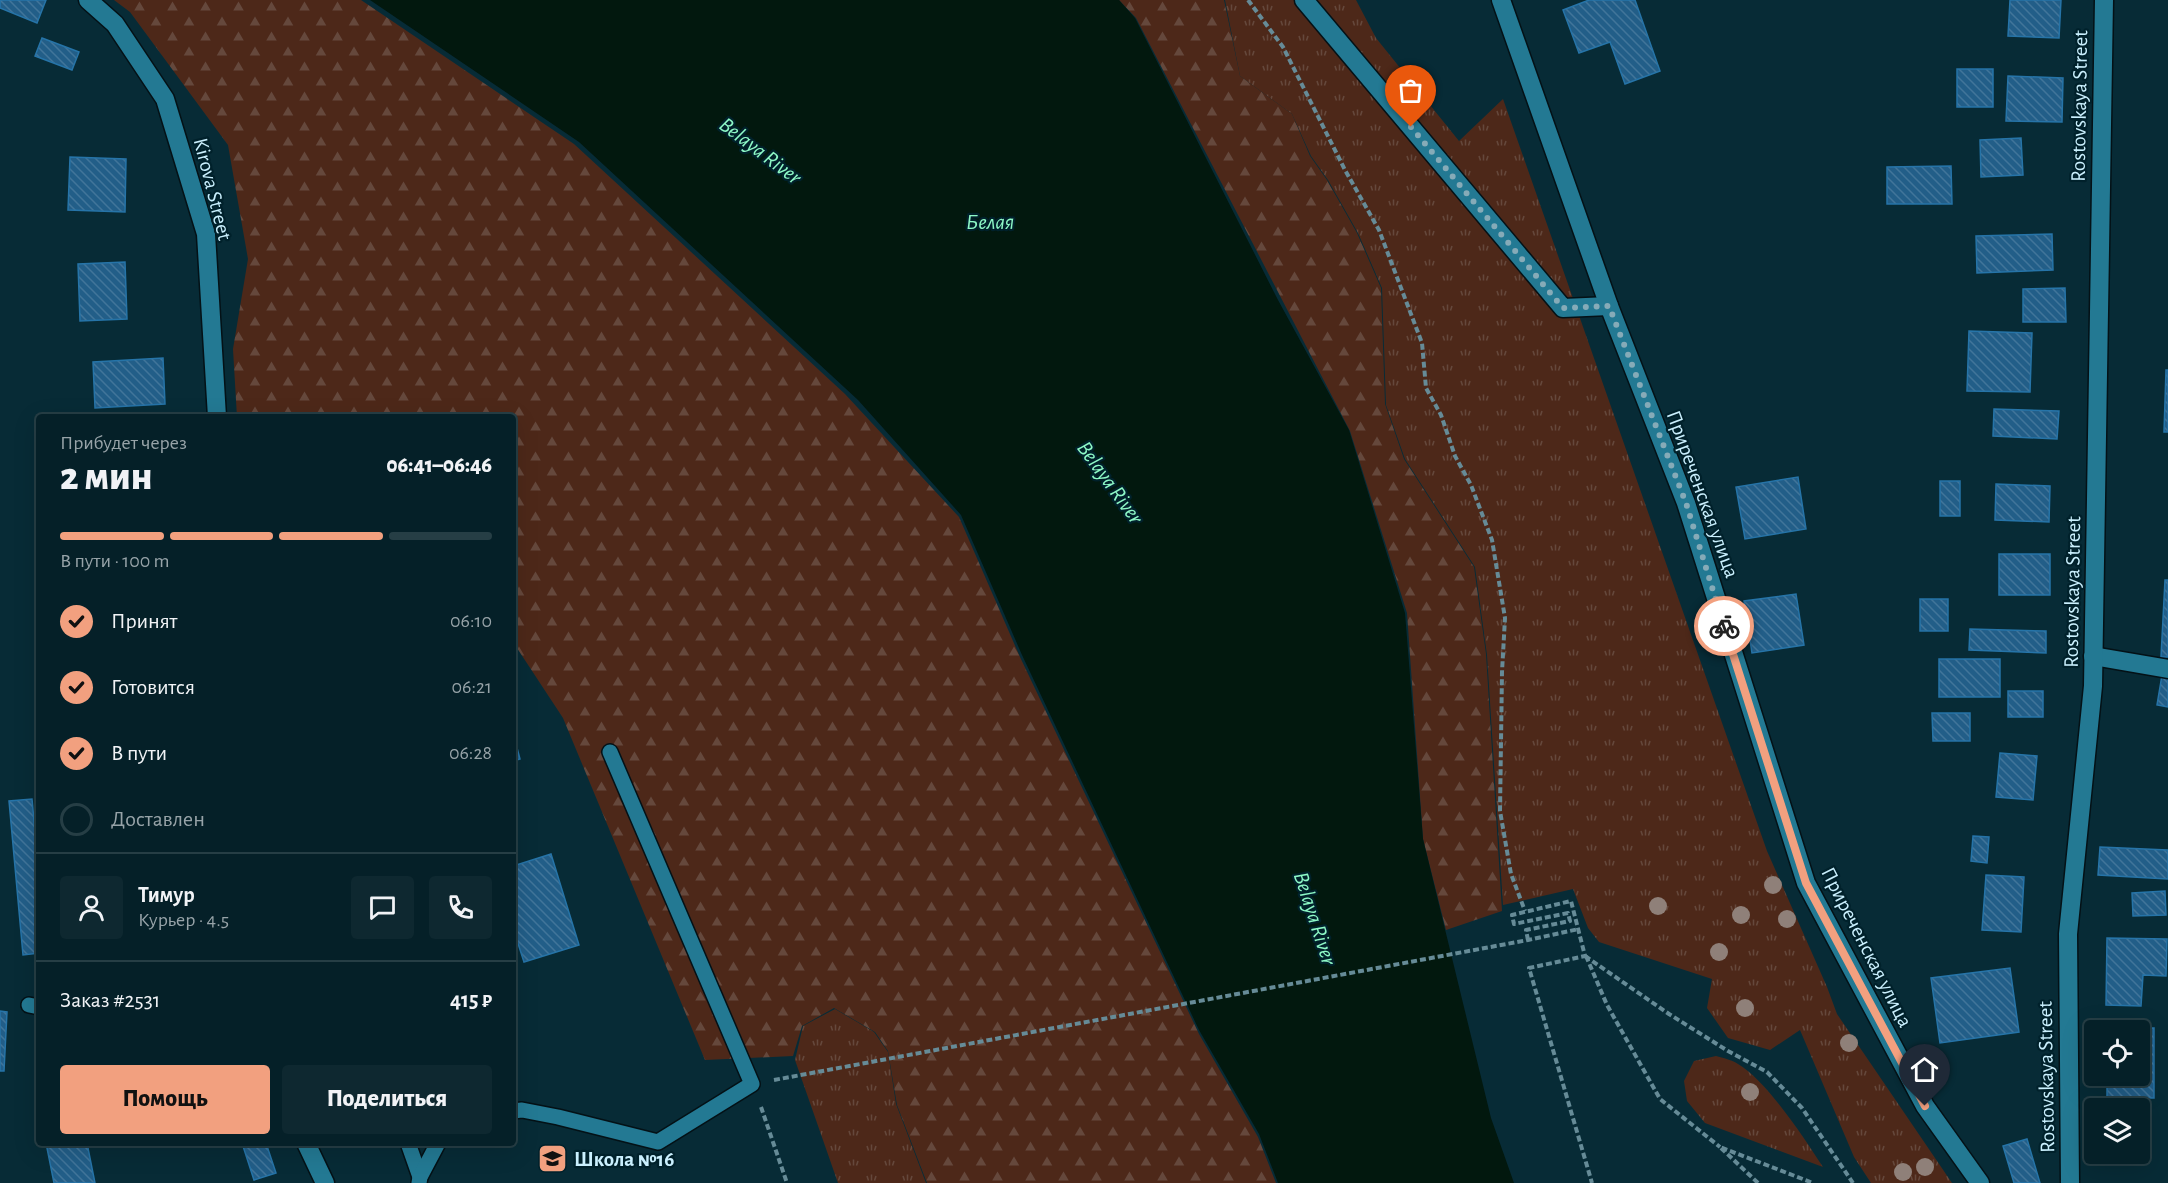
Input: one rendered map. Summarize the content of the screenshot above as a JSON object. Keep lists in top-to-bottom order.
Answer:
{
  "streets": {
    "street": ["Rostovskaya Street", "Kirova Street", "Приреченская улица"]
  },
  "water": ["Belaya River", "Белая"],
  "places": {
    "school or university": ["Школа №16"]
  },
  "page": {
    "heading": ["2 мин", "Прибудет через", "06:41–06:46"],
    "panel": [
      "Тимур",
      "Курьер · 4.5",
      "Заказ #2531",
      "415 ₽"
    ],
    "bar": "В пути · 100 m",
    "list": [
      ["Принят", "06:10"],
      ["Готовится", "06:21"],
      ["В пути", "06:28"],
      "Доставлен"
    ],
    "buttons": ["Помощь", "Поделиться"]
  }
}
